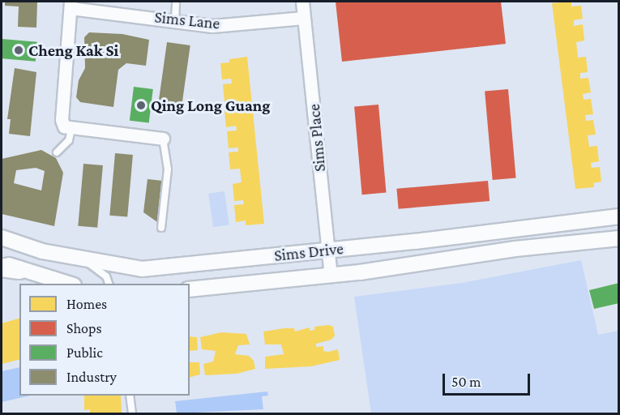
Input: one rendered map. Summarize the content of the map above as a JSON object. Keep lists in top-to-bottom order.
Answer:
{
  "streets": {
    "street": ["Sims Lane", "Sims Place", "Sims Drive"]
  },
  "crossings": [
    ["Sims Lane", "Sims Place"],
    ["Sims Place", "Sims Drive"]
  ],
  "places": ["Cheng Kak Si", "Qing Long Guang"],
  "legend": [
    "Homes",
    "Shops",
    "Public",
    "Industry"
  ],
  "scale_bar": "50 m"
}
